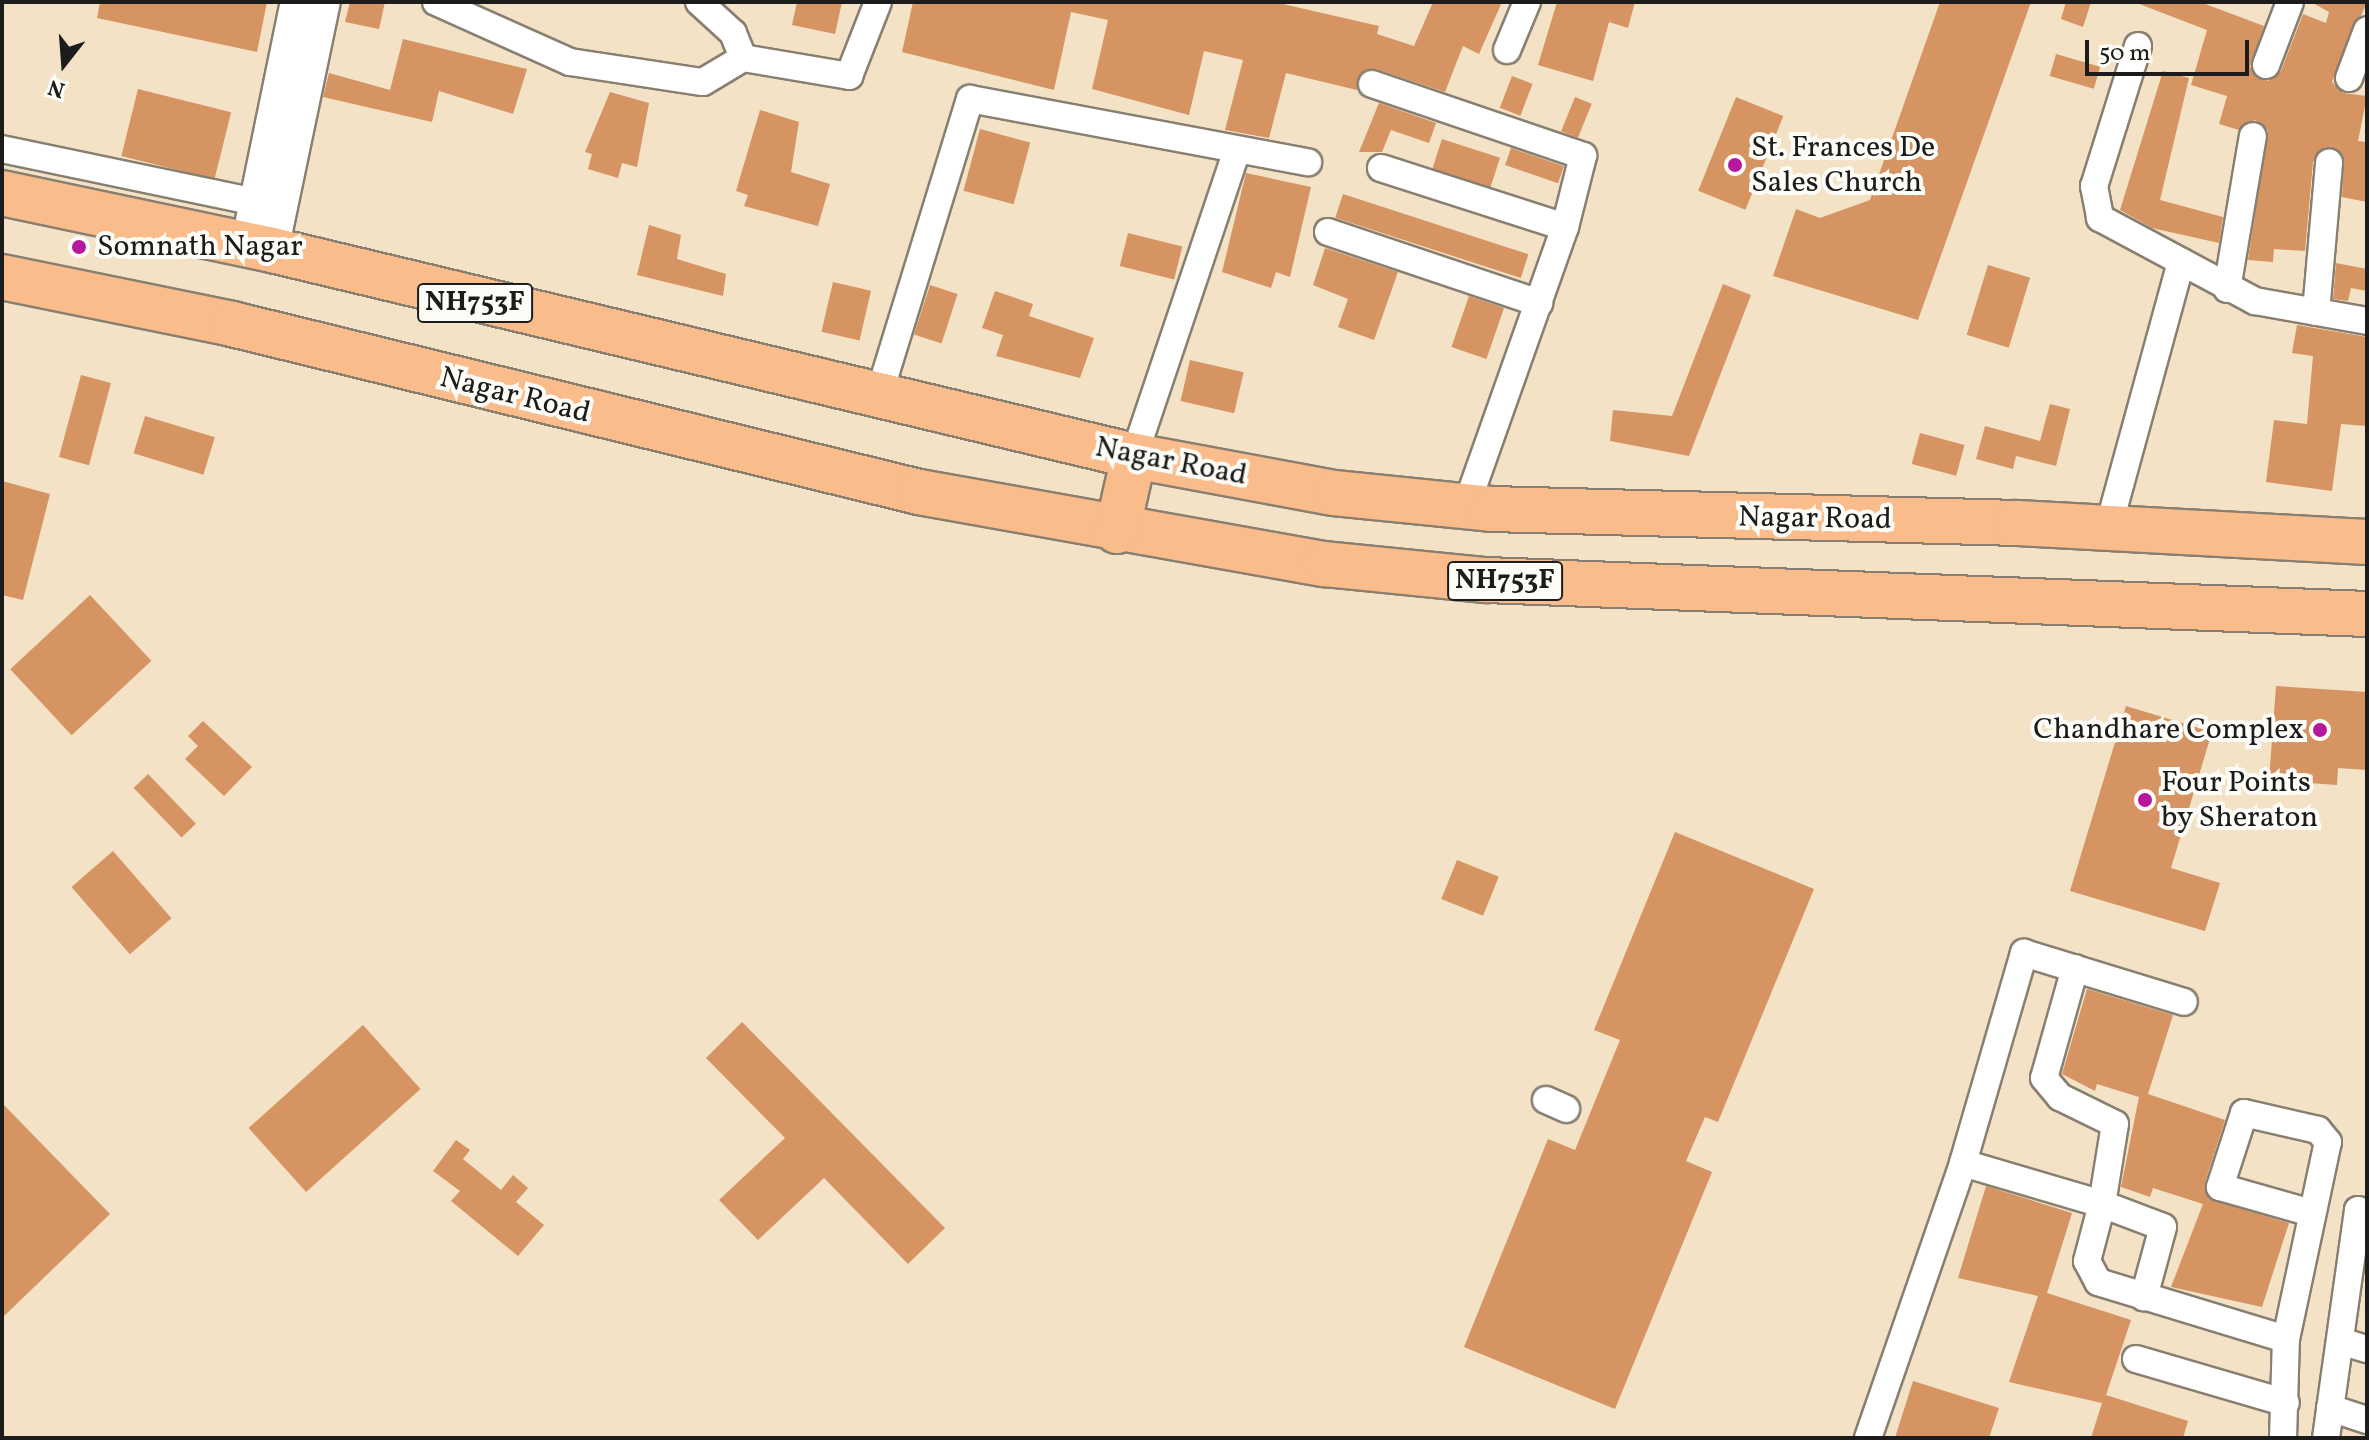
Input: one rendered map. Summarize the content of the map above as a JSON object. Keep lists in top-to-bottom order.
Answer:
{
  "streets": {
    "highway": ["NH753F", "Nagar Road"]
  },
  "places": [
    "St. Frances De Sales Church",
    "Somnath Nagar",
    "Chandhare Complex",
    "Four Points by Sheraton"
  ],
  "scale_bar": "50 m",
  "north": "bottom"
}
